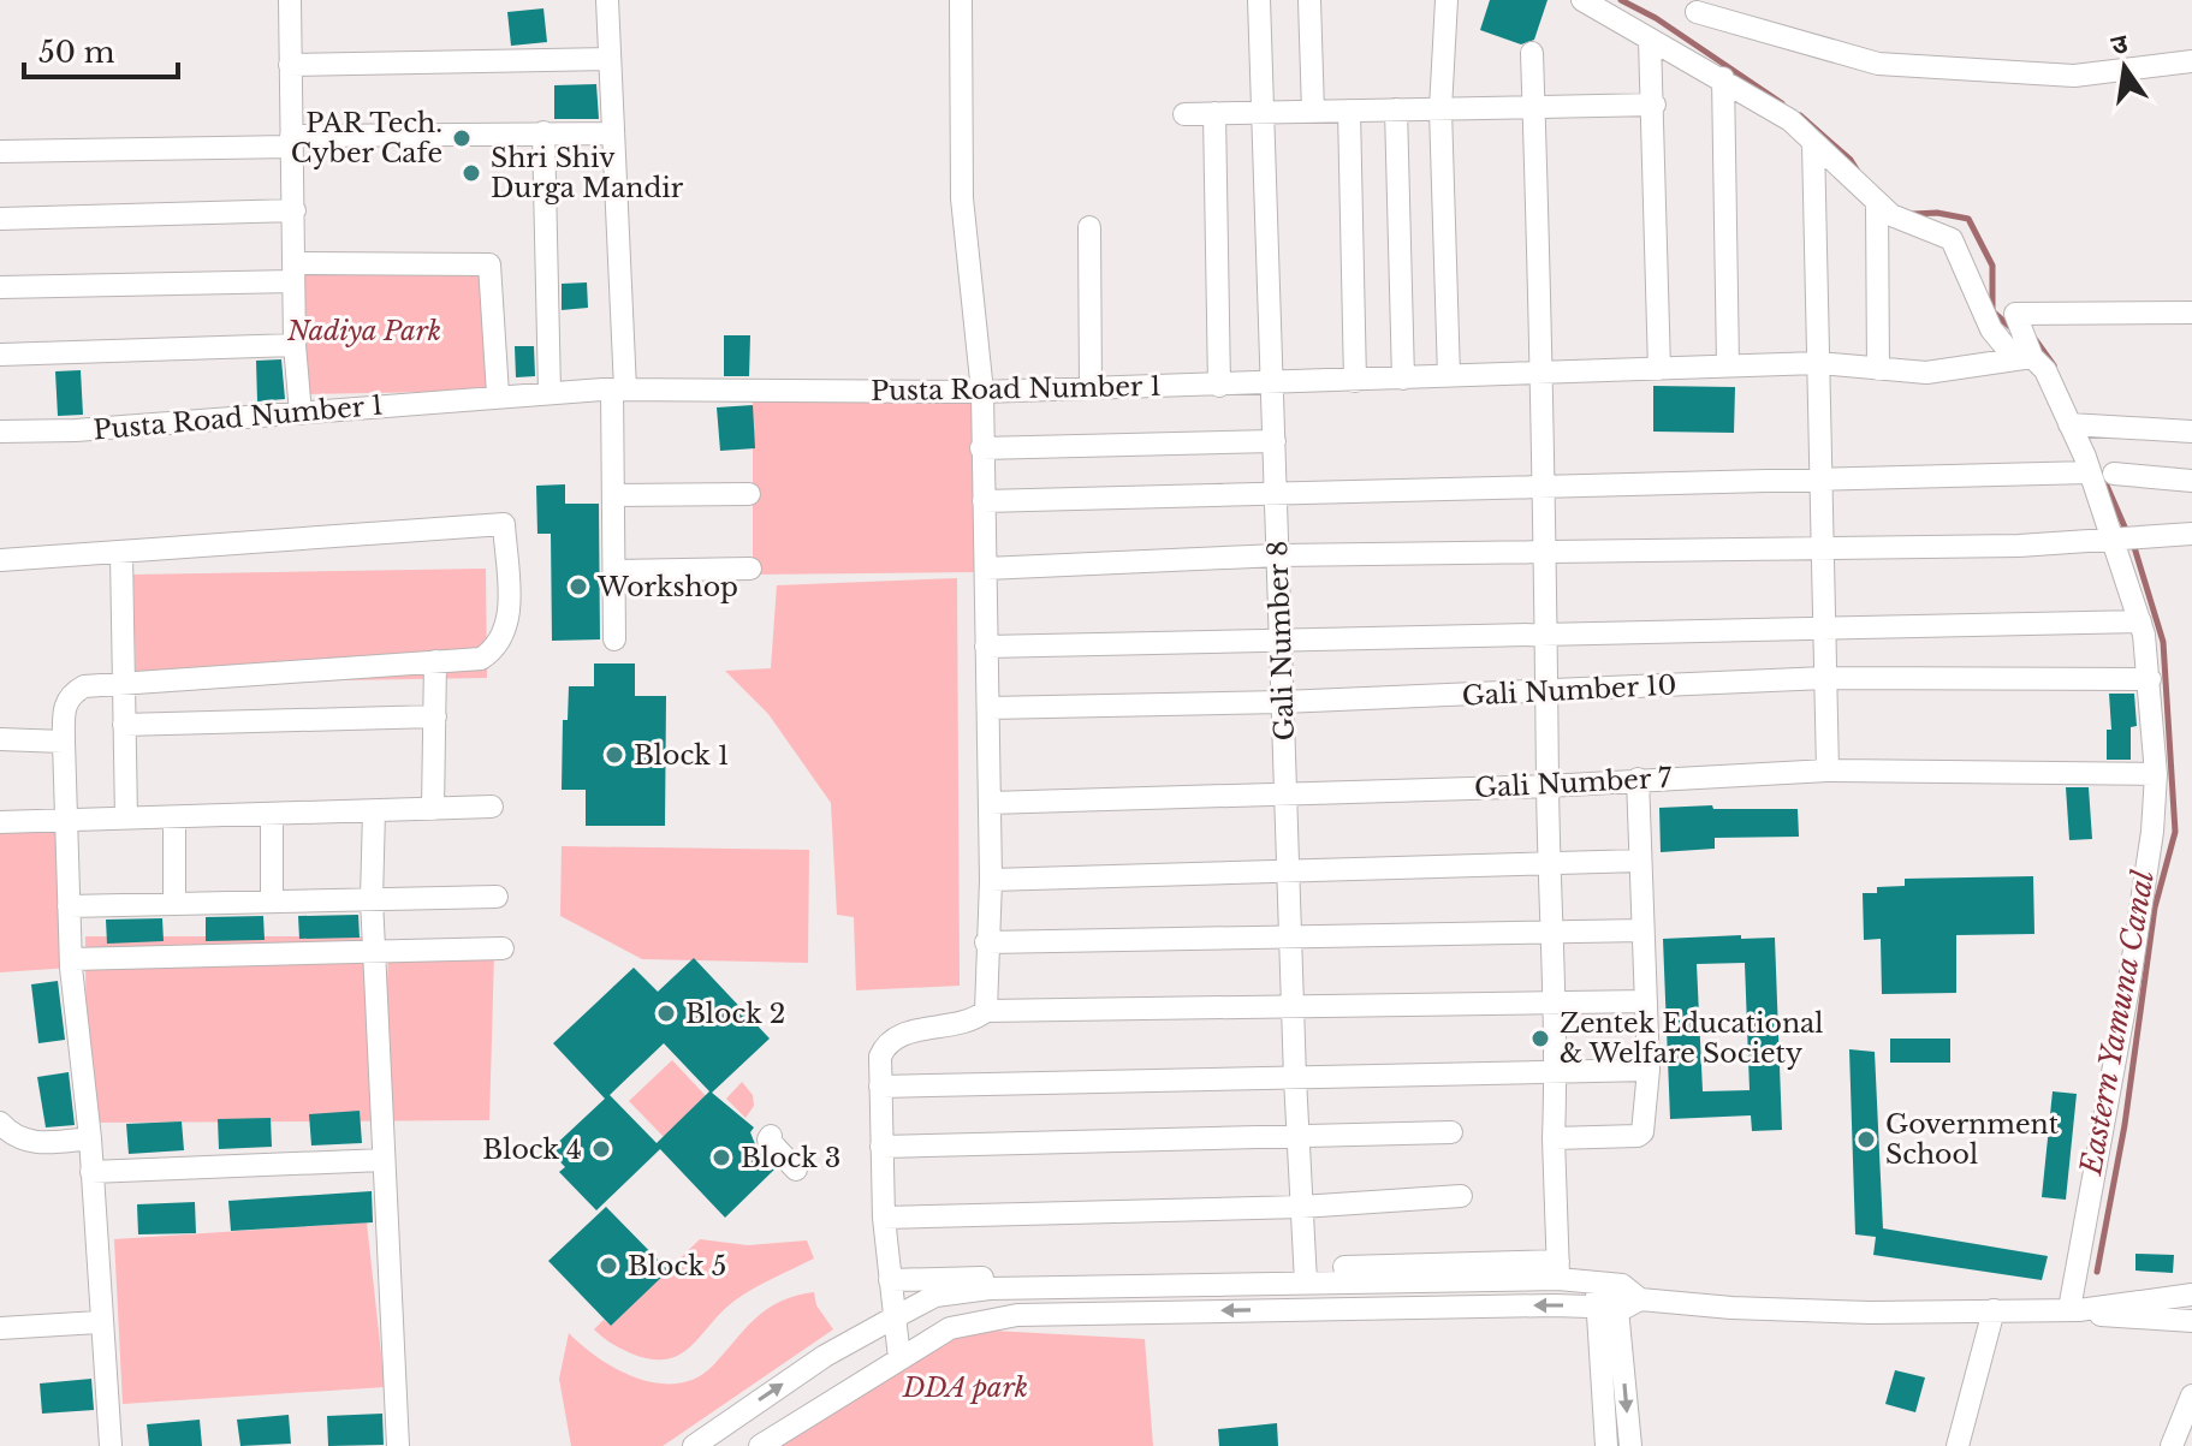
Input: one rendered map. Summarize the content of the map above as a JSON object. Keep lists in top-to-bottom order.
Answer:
{
  "streets": {
    "street": [
      "Pusta Road Number 1",
      "Gali Number 8",
      "Gali Number 10",
      "Gali Number 7"
    ]
  },
  "crossings": [
    ["Pusta Road Number 1", "Gali Number 8"],
    ["Gali Number 8", "Gali Number 10"],
    ["Gali Number 8", "Gali Number 7"]
  ],
  "water": ["Eastern Yamuna Canal"],
  "parks": ["Nadiya Park", "DDA park"],
  "places": [
    "PAR Tech. Cyber Cafe",
    "Shri Shiv Durga Mandir",
    "Workshop",
    "Block 1",
    "Block 2",
    "Zentek Educational & Welfare Society",
    "Government School",
    "Block 4",
    "Block 3",
    "Block 5"
  ],
  "scale_bar": "50 m",
  "north": "top"
}
